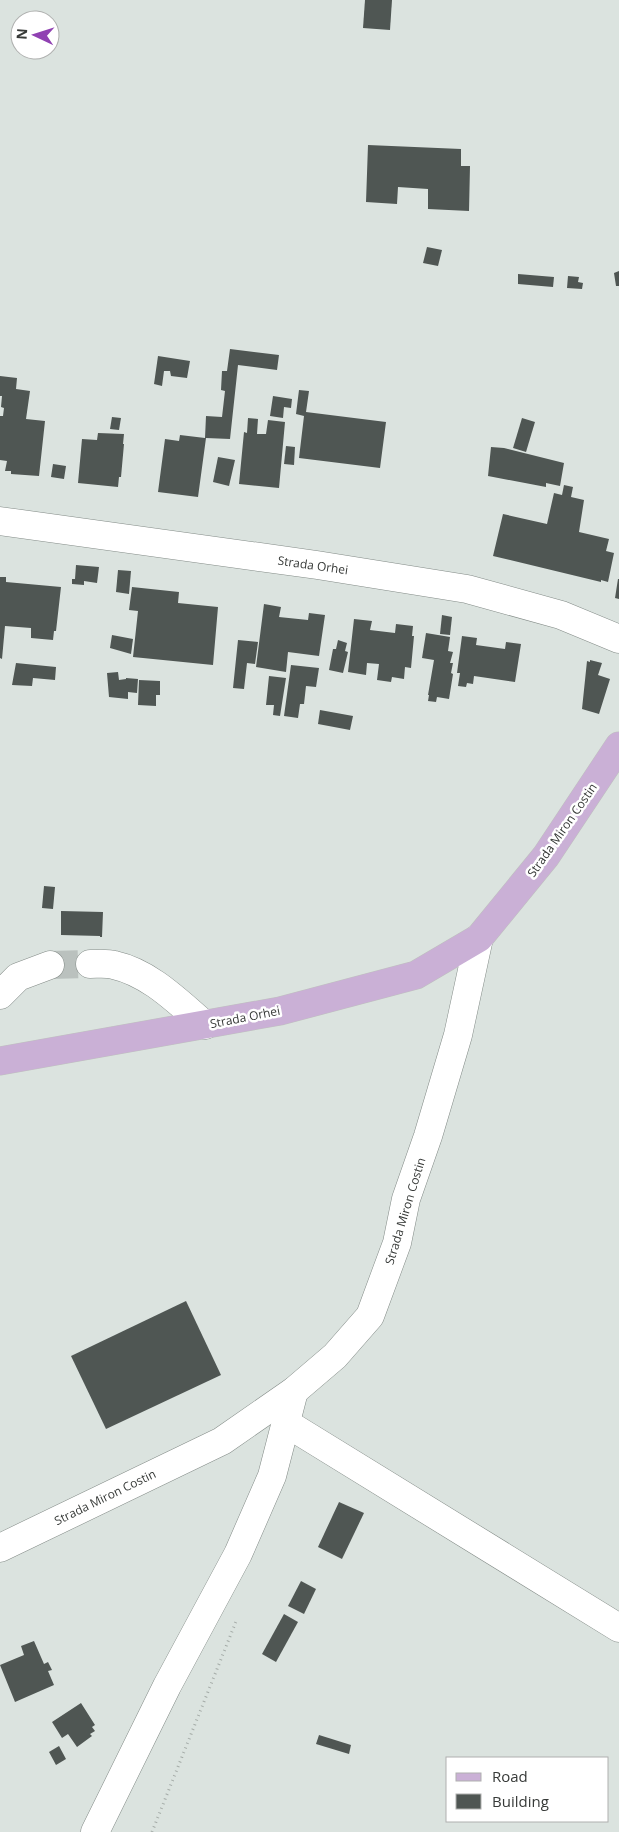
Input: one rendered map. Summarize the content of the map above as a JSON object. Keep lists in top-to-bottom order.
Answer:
{
  "streets": {
    "main road": ["Strada Orhei", "Strada Miron Costin"]
  },
  "crossings": [
    ["Strada Orhei", "Strada Miron Costin"]
  ],
  "legend": ["Road", "Building"],
  "north": "left"
}
